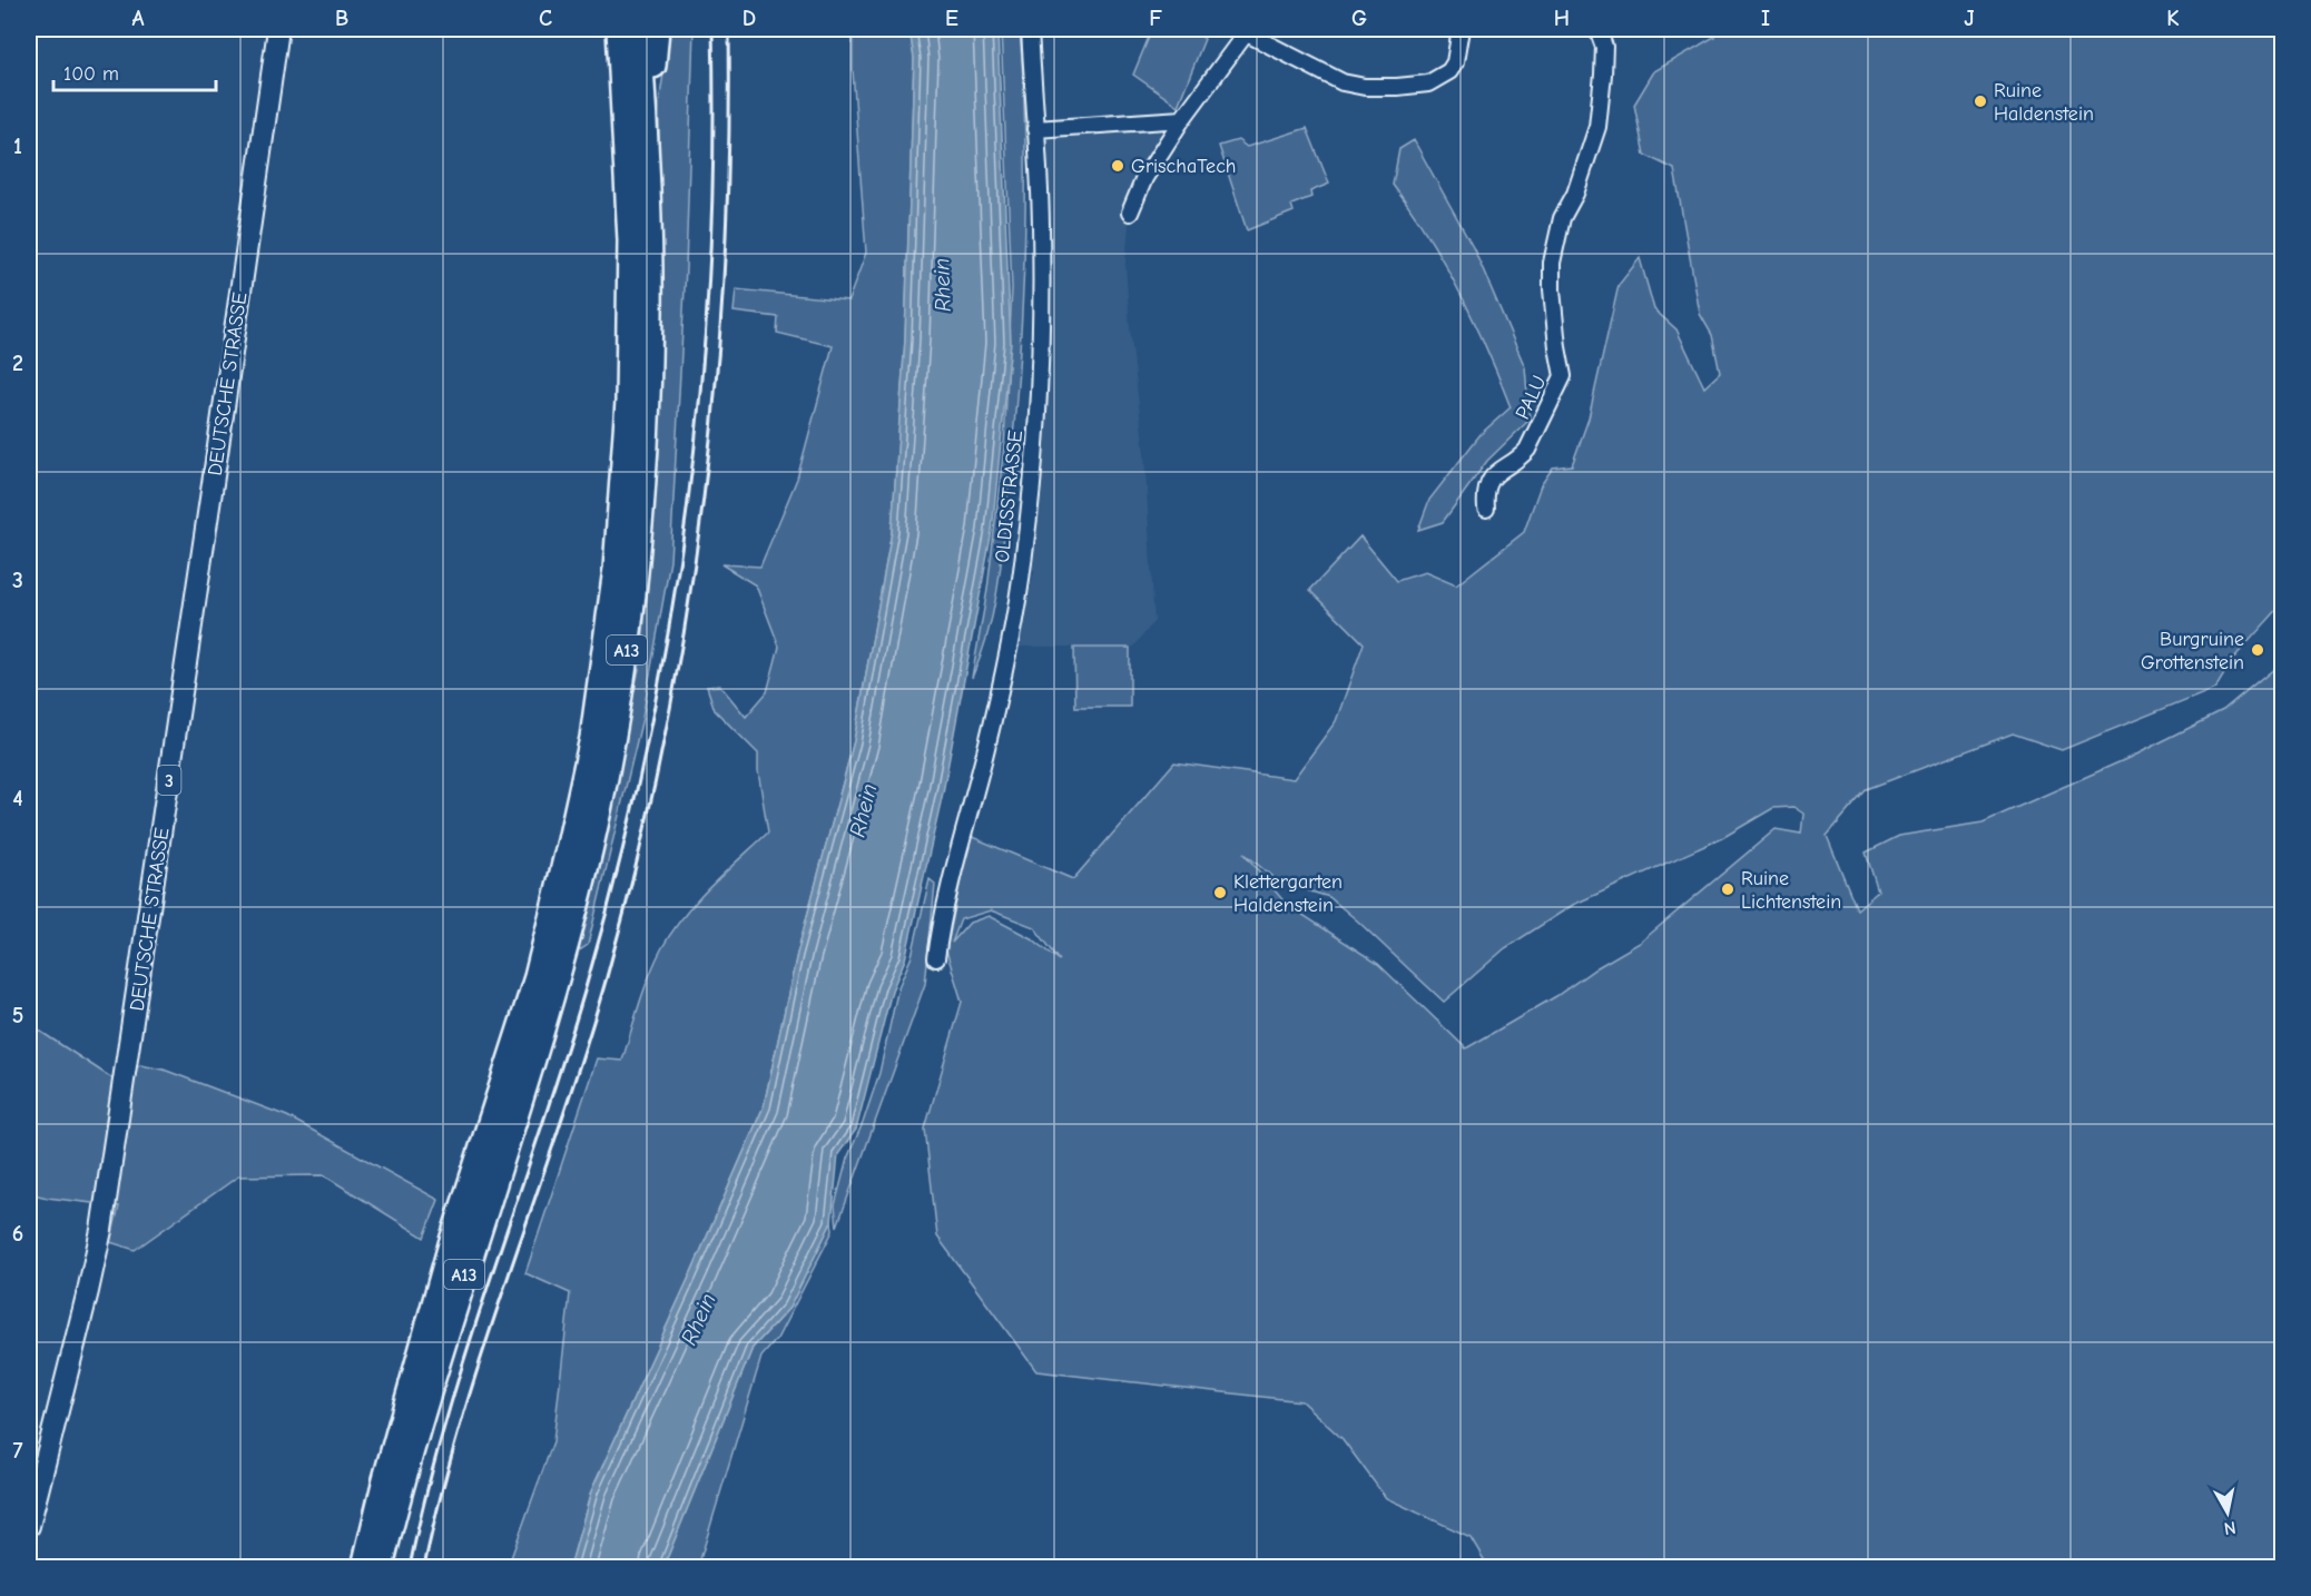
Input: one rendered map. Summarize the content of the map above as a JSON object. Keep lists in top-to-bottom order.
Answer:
{
  "streets": {
    "highway": ["A13"],
    "main road": ["DEUTSCHE STRASSE", "3"],
    "street": ["PALU", "OLDISSTRASSE"]
  },
  "water": ["Rhein"],
  "places": [
    "Ruine Haldenstein",
    "GrischaTech",
    "Burgruine Grottenstein",
    "Ruine Lichtenstein",
    "Klettergarten Haldenstein"
  ],
  "scale_bar": "100 m",
  "north": "bottom",
  "grid": {
    "columns": [
      "A",
      "B",
      "C",
      "D",
      "E",
      "F",
      "G",
      "H",
      "I",
      "J",
      "K"
    ],
    "rows": [
      "1",
      "2",
      "3",
      "4",
      "5",
      "6",
      "7"
    ]
  }
}
